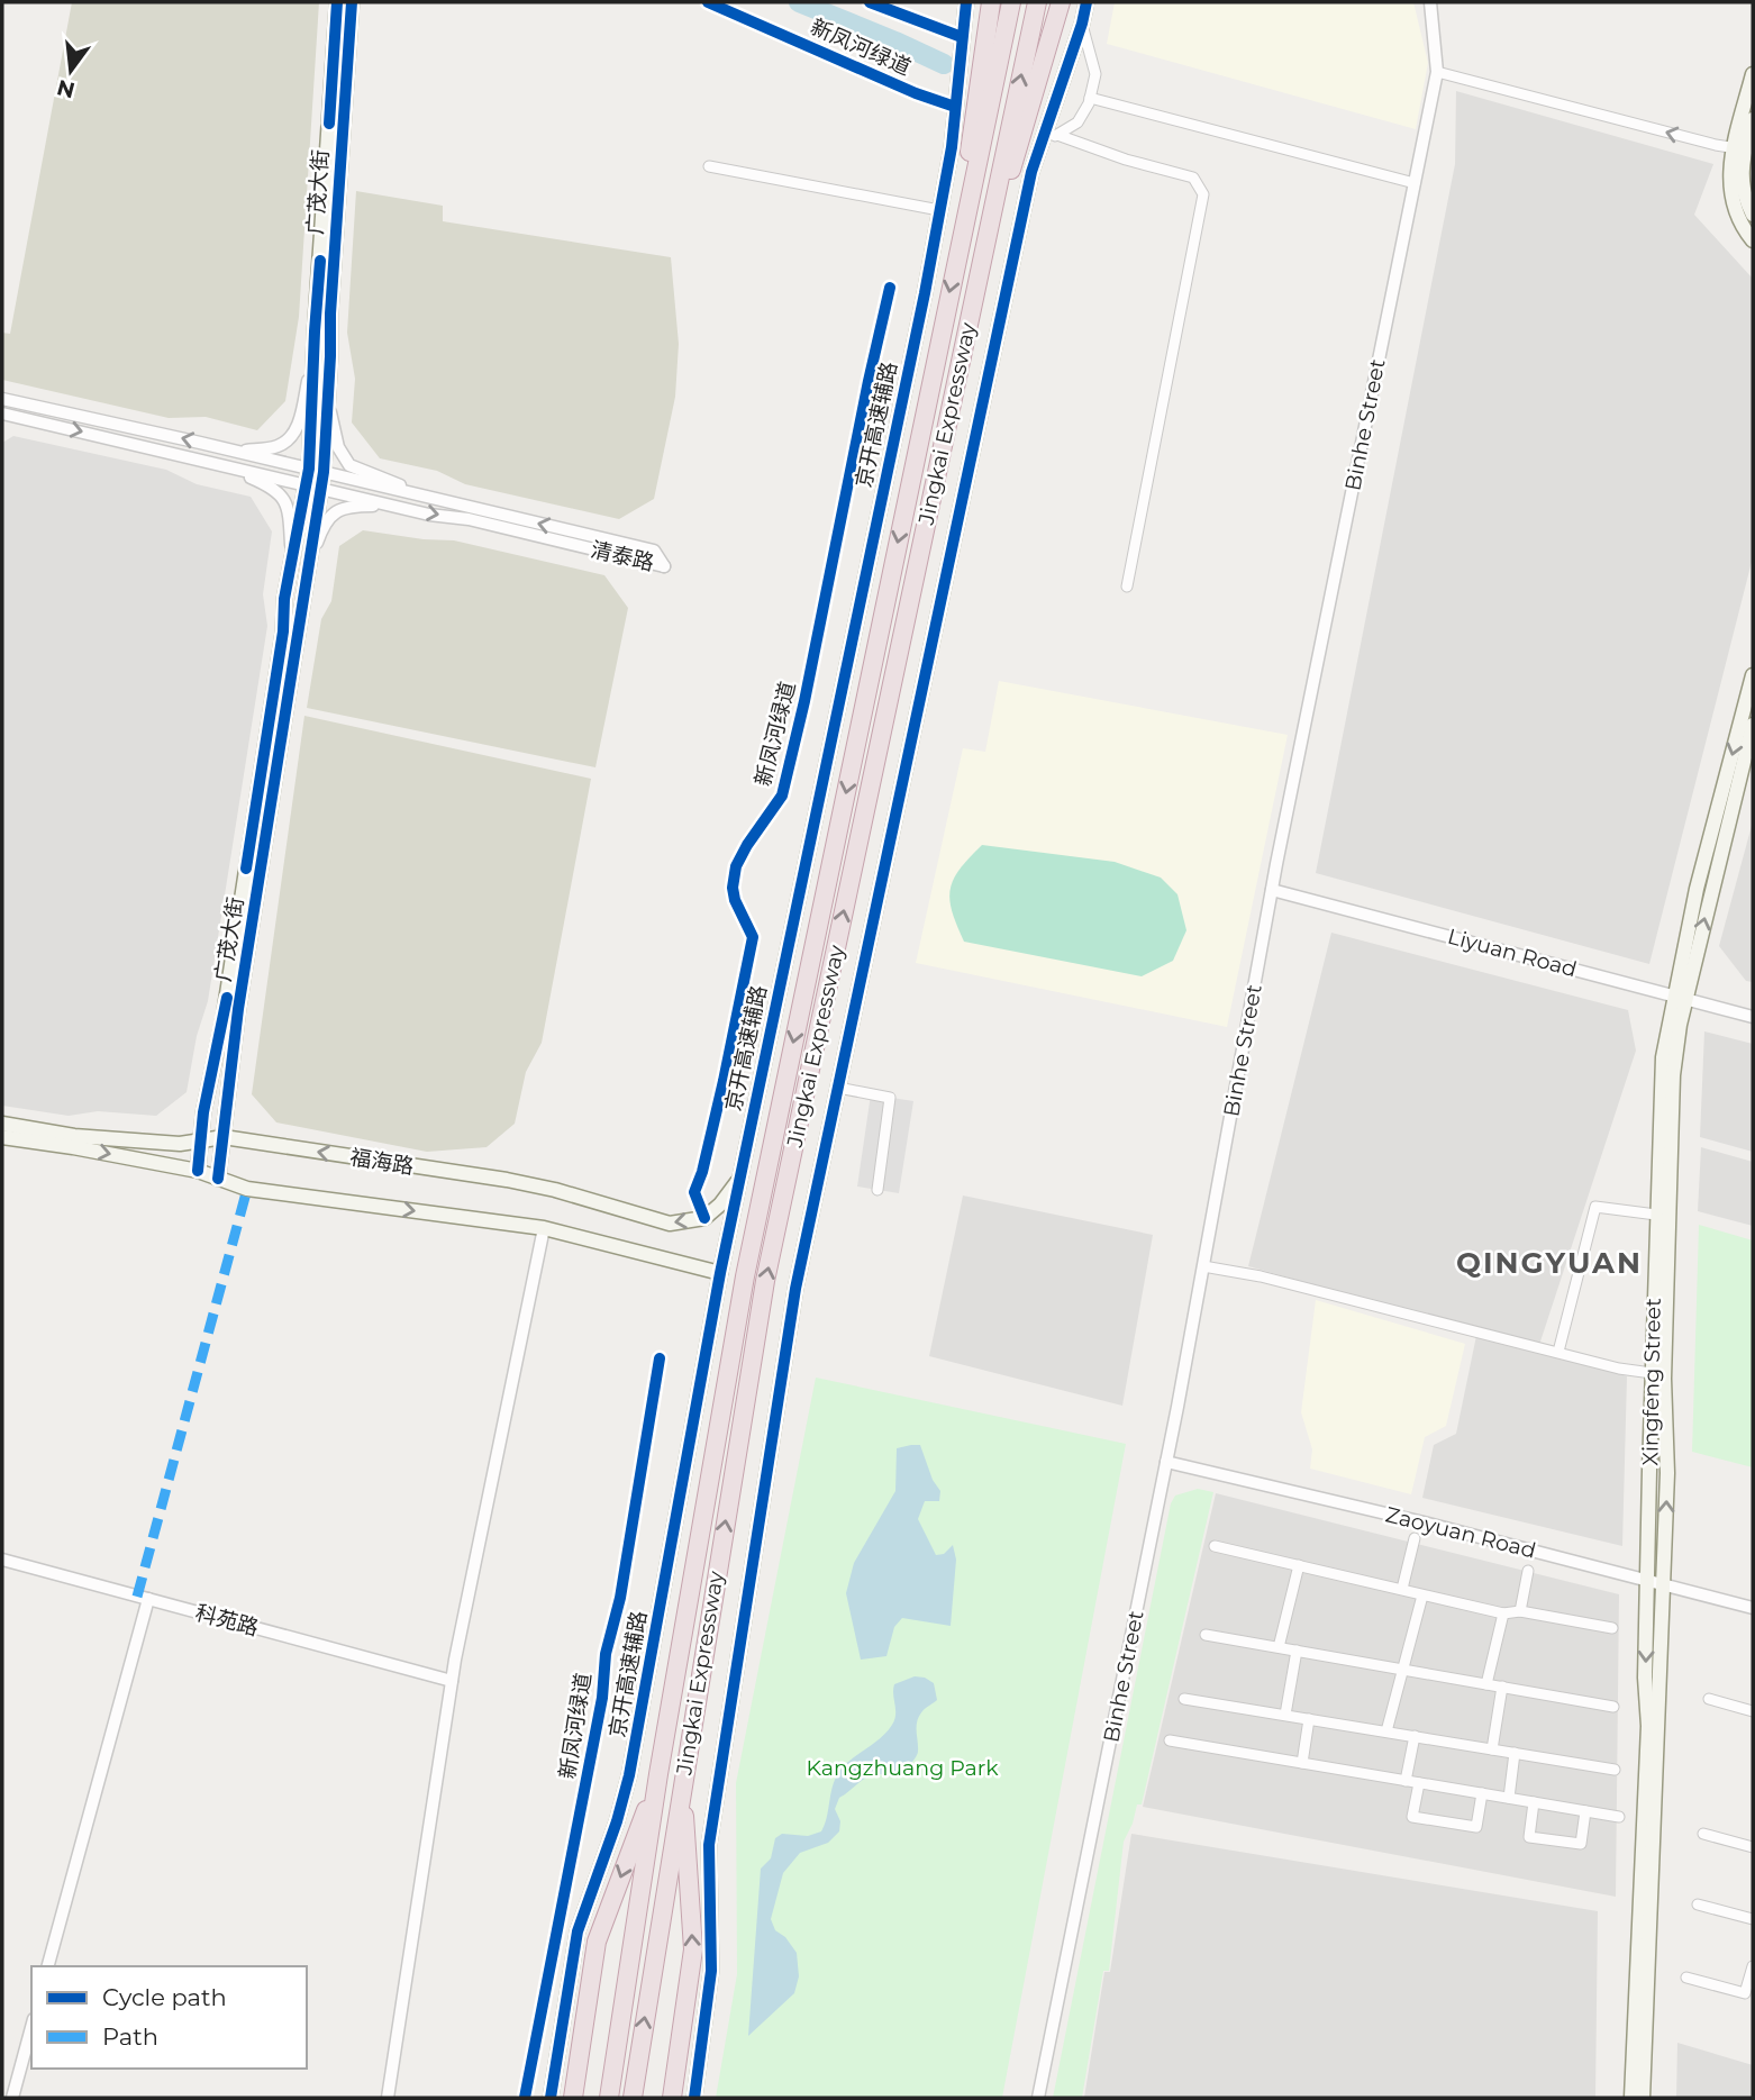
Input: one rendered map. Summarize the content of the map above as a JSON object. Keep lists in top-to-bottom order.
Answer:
{
  "streets": {
    "highway": ["Jingkai Expressway"],
    "main road": [
      "广茂大街",
      "京开高速辅路",
      "福海路",
      "Xingfeng Street"
    ],
    "street": [
      "Binhe Street",
      "清泰路",
      "Liyuan Road",
      "Zaoyuan Road",
      "科苑路"
    ],
    "cycle path": ["新凤河绿道"]
  },
  "crossings": [
    ["广茂大街", "清泰路"],
    ["广茂大街", "福海路"],
    ["京开高速辅路", "福海路"],
    ["Binhe Street", "Liyuan Road"],
    ["Binhe Street", "Zaoyuan Road"],
    ["Liyuan Road", "Xingfeng Street"],
    ["Xingfeng Street", "Zaoyuan Road"]
  ],
  "districts": ["QINGYUAN"],
  "parks": ["Kangzhuang Park"],
  "legend": ["Cycle path", "Path"],
  "north": "bottom"
}
